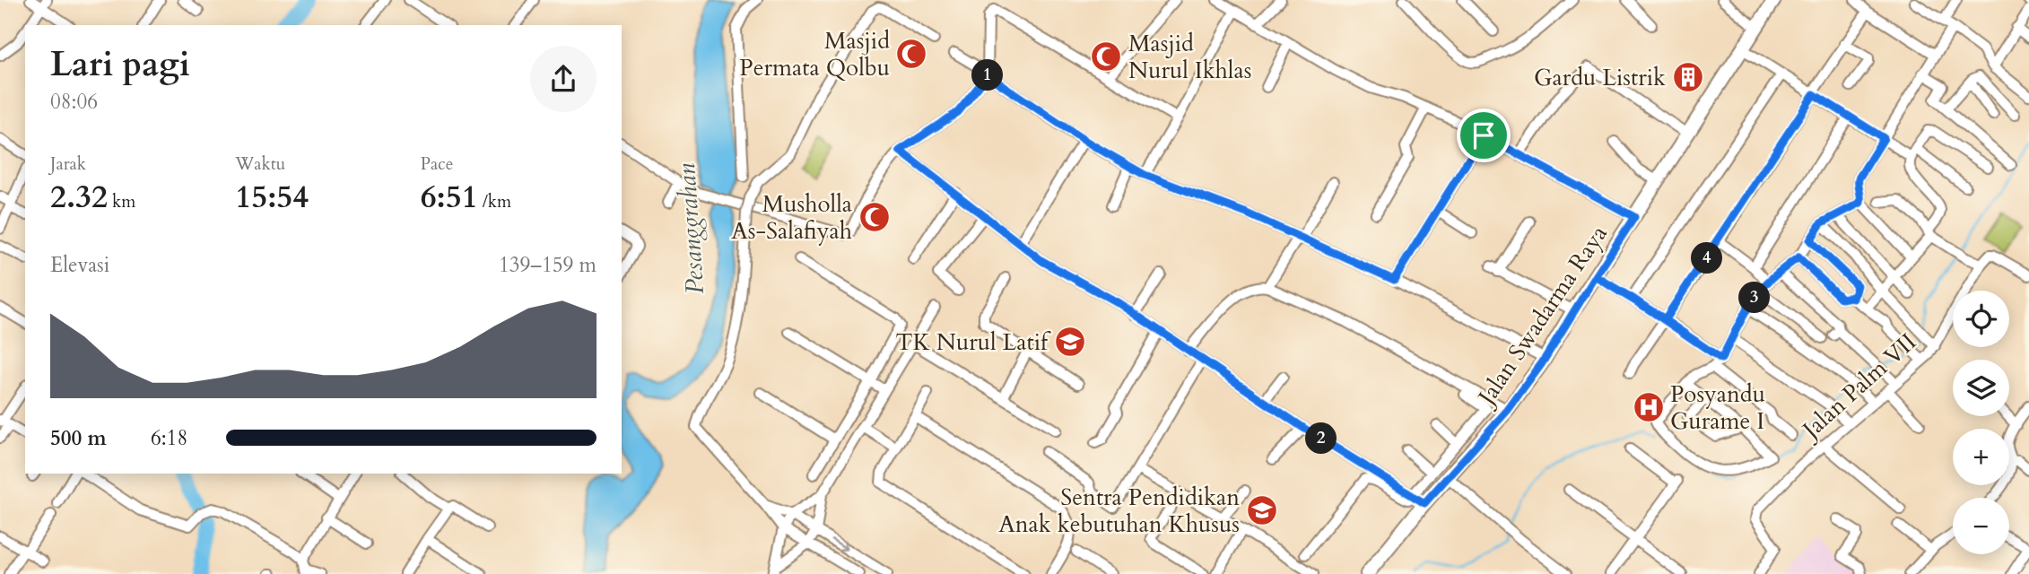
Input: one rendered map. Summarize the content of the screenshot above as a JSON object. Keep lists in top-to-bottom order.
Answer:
{
  "streets": {
    "main road": ["Jalan Swadarma Raya"],
    "street": ["Jalan Palm VII"]
  },
  "water": ["Pesanggrahan"],
  "places": {
    "mosque": ["Masjid Permata Qolbu", "Masjid Nurul Ikhlas", "Musholla As-Salafiyah"],
    "building": ["Gardu Listrik"],
    "school or university": ["TK Nurul Latif", "Sentra Pendidikan Anak kebutuhan Khusus"],
    "hospital": ["Posyandu Gurame I"]
  },
  "page": {
    "heading": ["Lari pagi", "08:06"],
    "pins": [
      "1",
      "4",
      "3",
      "2"
    ],
    "stats": [
      ["Jarak", "2.32 km"],
      ["Waktu", "15:54"],
      ["Pace", "6:51 /km"]
    ],
    "chart": ["Elevasi", "139–159 m"],
    "map_buttons": ["+", "−"],
    "list": [
      {
        "name": "500 m",
        "note": "6:18"
      }
    ]
  }
}
